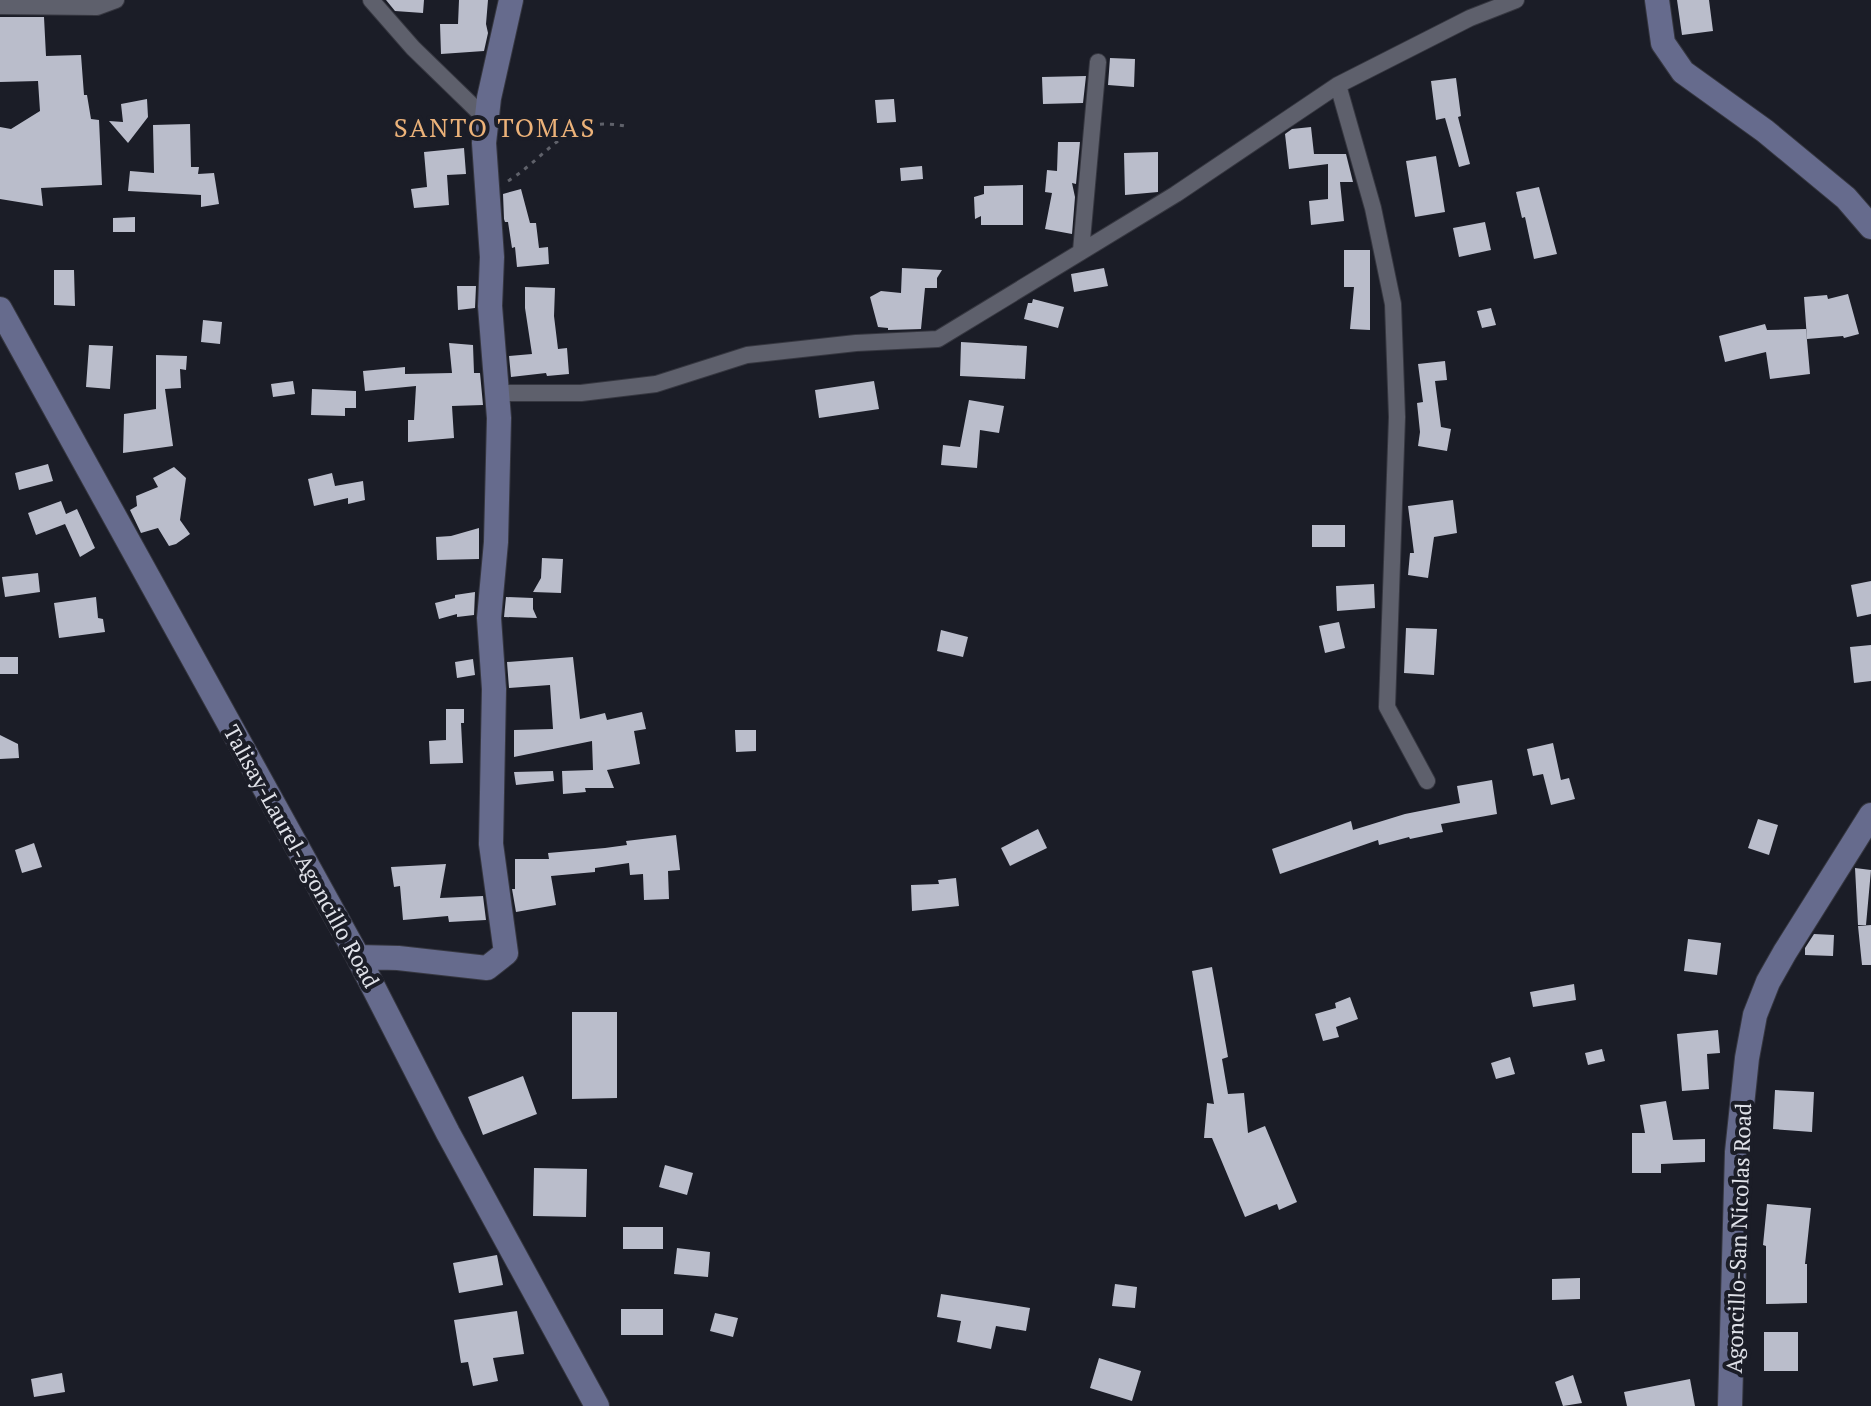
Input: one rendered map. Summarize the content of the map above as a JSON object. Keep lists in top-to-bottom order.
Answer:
{
  "streets": {
    "main road": ["Talisay-Laurel-Agoncillo Road", "Agoncillo-San Nicolas Road"]
  },
  "districts": ["SANTO TOMAS"]
}
